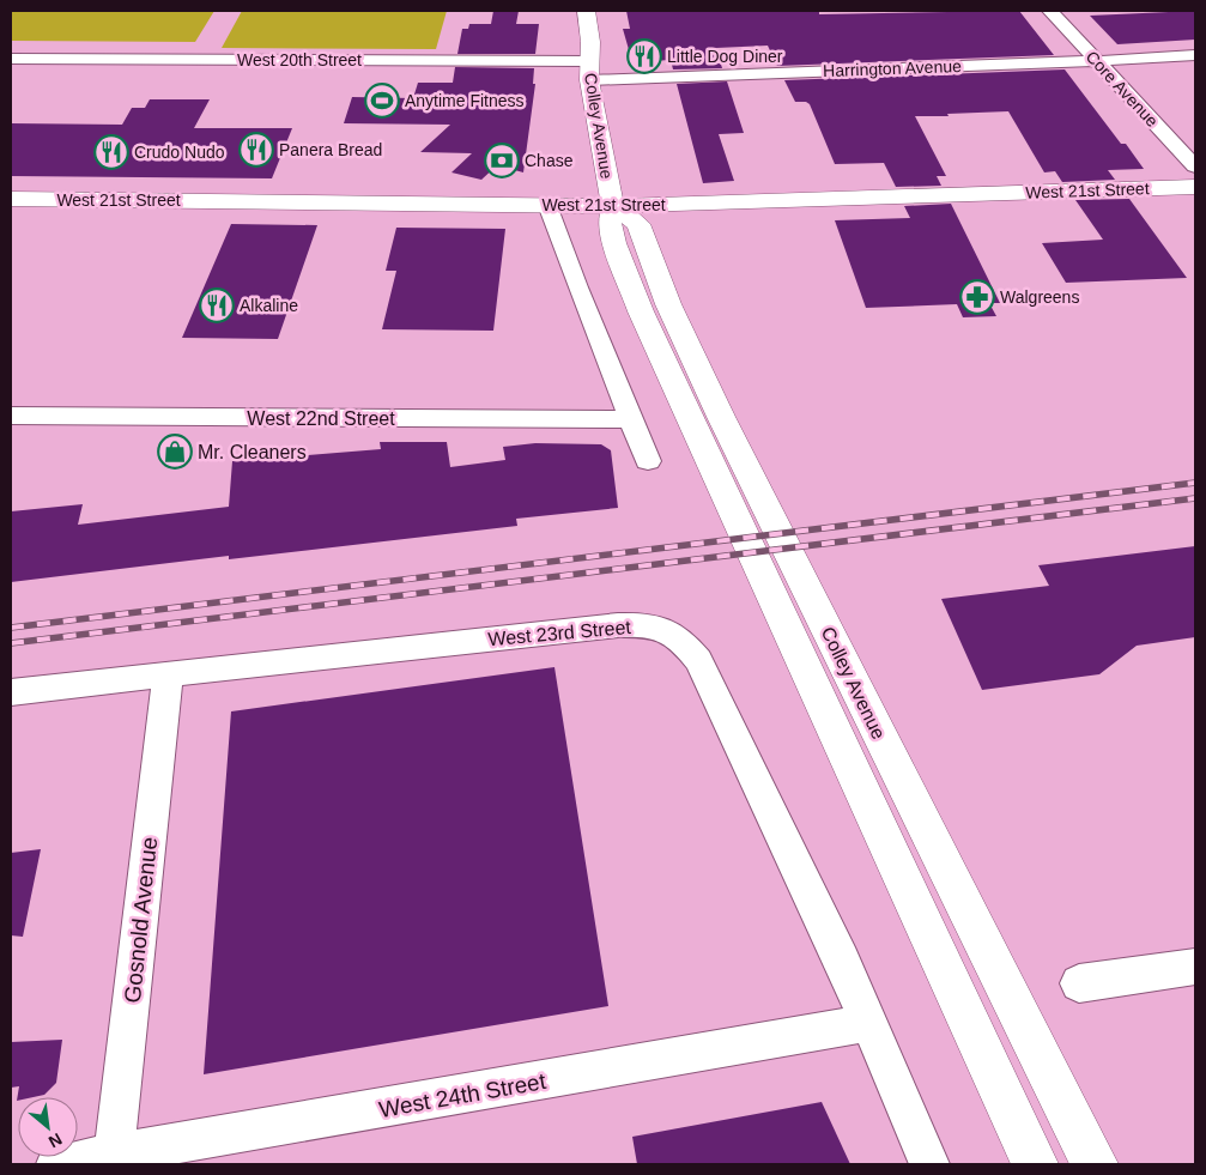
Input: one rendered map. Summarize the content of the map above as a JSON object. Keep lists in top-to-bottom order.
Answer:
{
  "streets": {
    "main road": ["Colley Avenue", "West 21st Street"],
    "street": [
      "West 20th Street",
      "Harrington Avenue",
      "Core Avenue",
      "West 22nd Street",
      "West 23rd Street",
      "Gosnold Avenue",
      "West 24th Street"
    ]
  },
  "crossings": [
    ["West 20th Street", "Harrington Avenue"],
    ["West 20th Street", "Colley Avenue"],
    ["Harrington Avenue", "Core Avenue"],
    ["Harrington Avenue", "Colley Avenue"],
    ["Colley Avenue", "West 21st Street"],
    ["West 23rd Street", "Gosnold Avenue"],
    ["West 23rd Street", "West 24th Street"],
    ["Gosnold Avenue", "West 24th Street"]
  ],
  "places": {
    "restaurant": [
      "Little Dog Diner",
      "Panera Bread",
      "Crudo Nudo",
      "Alkaline"
    ],
    "sports": ["Anytime Fitness"],
    "bank": ["Chase"],
    "pharmacy": ["Walgreens"],
    "shop": ["Mr. Cleaners"]
  },
  "north": "bottom right"
}
